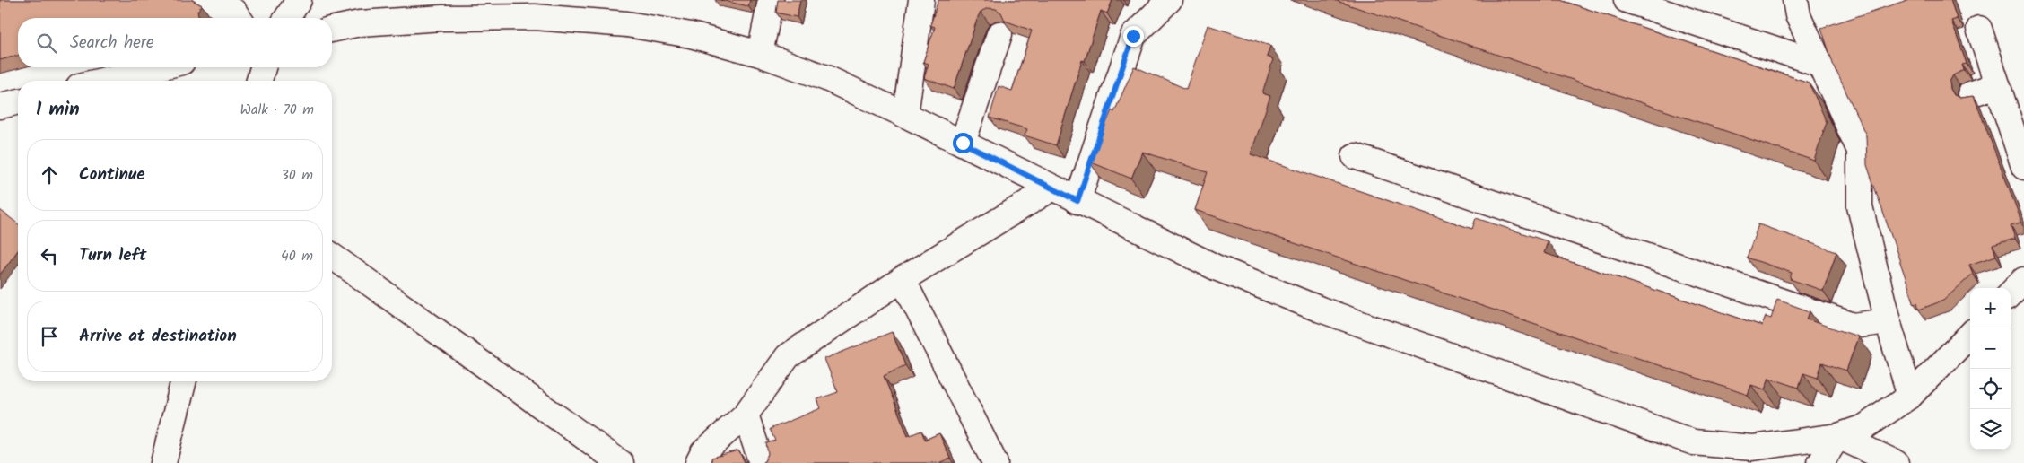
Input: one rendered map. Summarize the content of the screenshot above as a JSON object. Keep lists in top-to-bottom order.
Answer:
{
  "page": {
    "search": "Search here",
    "heading": ["1 min", "Walk · 70 m"],
    "list": [
      ["Continue", "30 m"],
      ["Turn left", "40 m"],
      "Arrive at destination"
    ],
    "map_buttons": ["+", "−"]
  }
}
